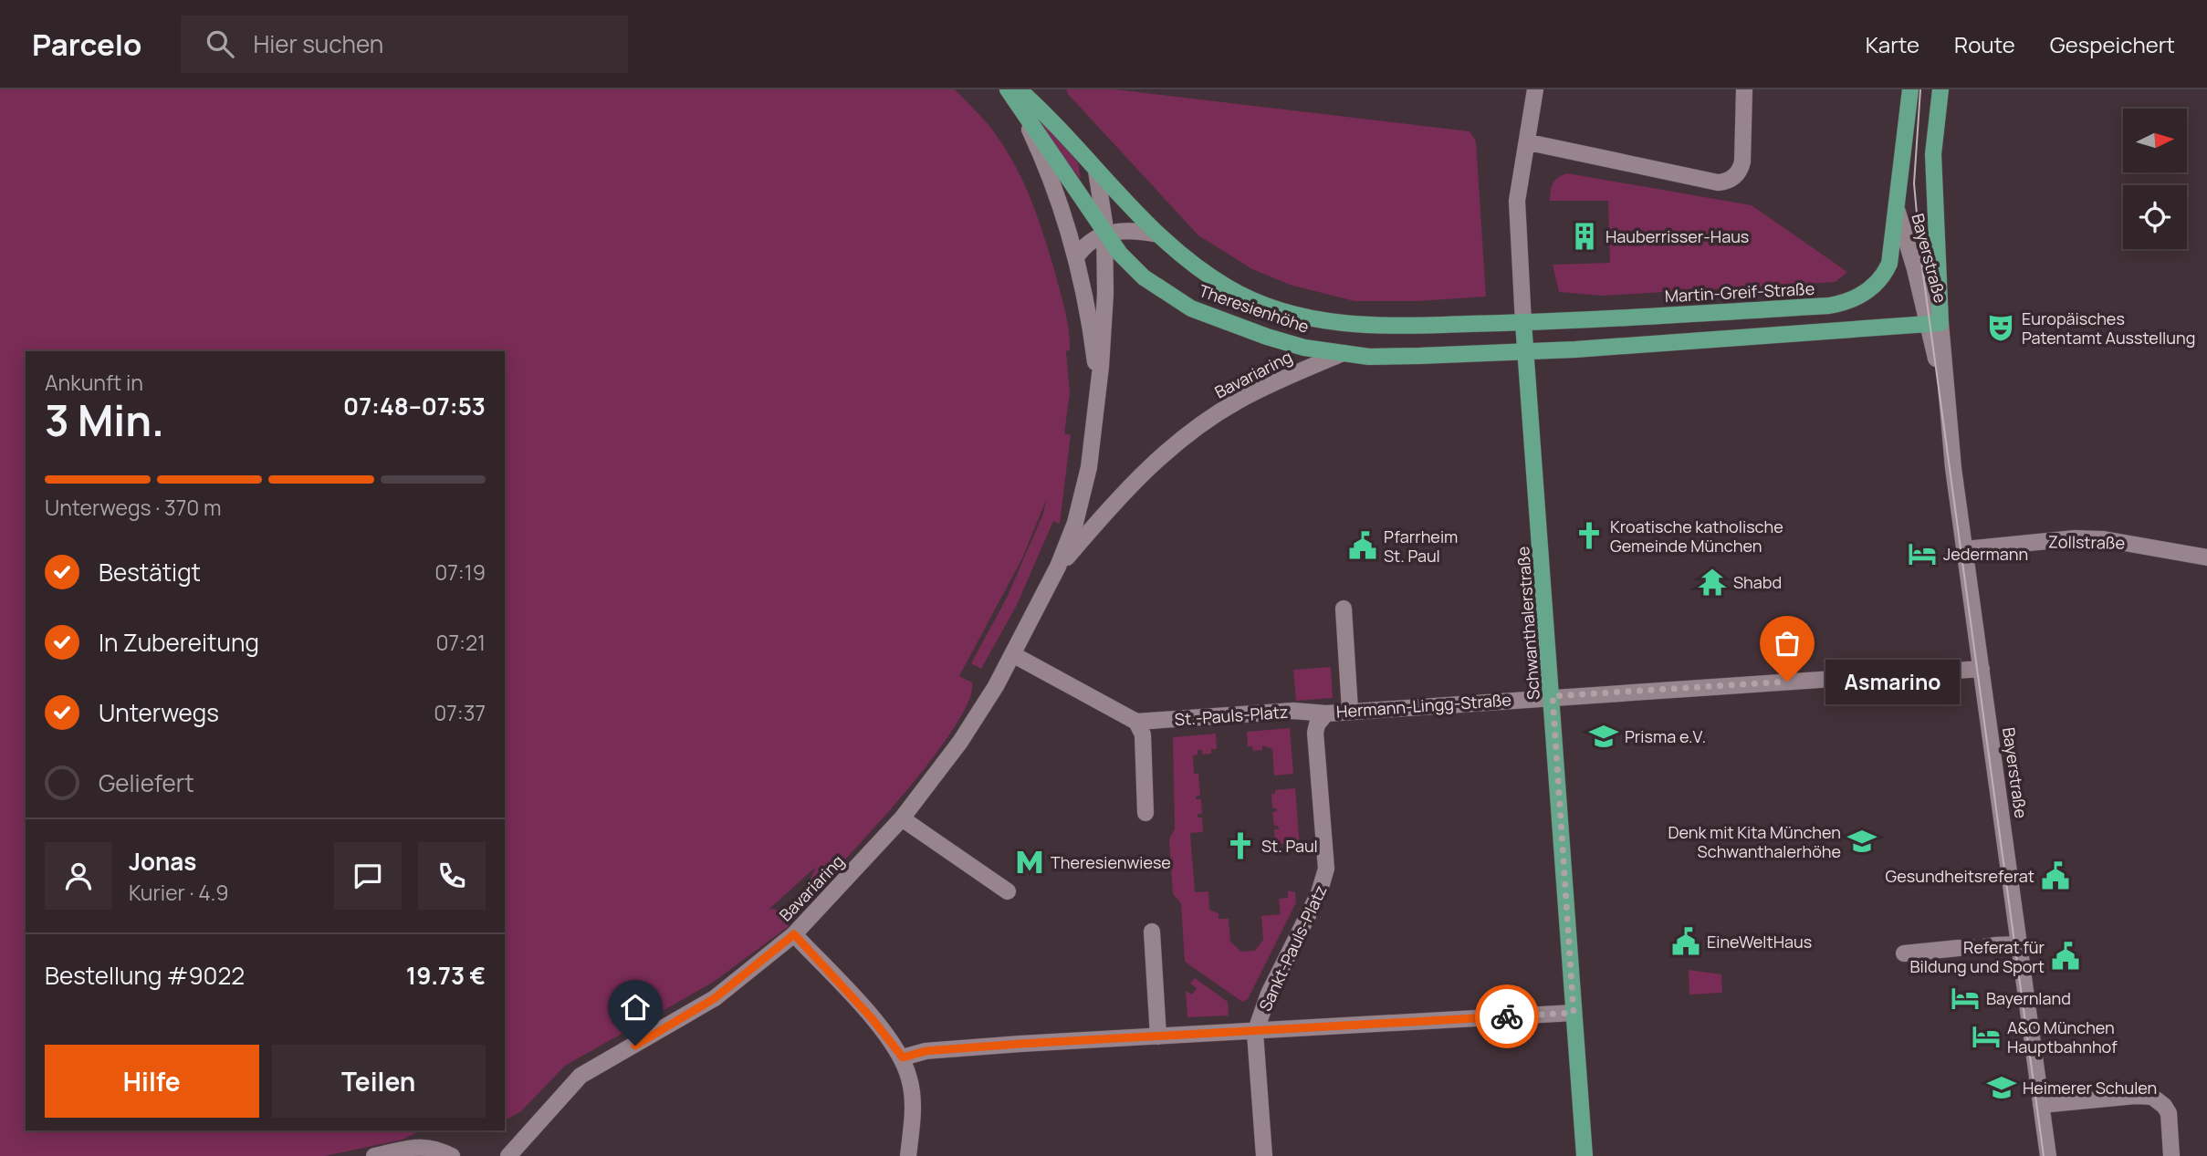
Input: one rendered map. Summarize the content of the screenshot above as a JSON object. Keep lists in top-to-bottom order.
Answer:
{
  "streets": {
    "main road": [
      "Bayerstraße",
      "Martin-Greif-Straße",
      "Theresienhöhe",
      "Bavariaring",
      "Schwanthalerstraße"
    ],
    "street": [
      "Zollstraße",
      "Hermann-Lingg-Straße",
      "St.-Pauls-Platz",
      "Sankt-Pauls-Platz"
    ]
  },
  "crossings": [
    ["Bayerstraße", "Martin-Greif-Straße"],
    ["Bayerstraße", "Zollstraße"],
    ["Bayerstraße", "Hermann-Lingg-Straße"],
    ["Martin-Greif-Straße", "Theresienhöhe"],
    ["Martin-Greif-Straße", "Schwanthalerstraße"],
    ["Theresienhöhe", "Bavariaring"],
    ["Theresienhöhe", "Schwanthalerstraße"],
    ["Bavariaring", "Schwanthalerstraße"],
    ["Schwanthalerstraße", "Hermann-Lingg-Straße"],
    ["Hermann-Lingg-Straße", "St.-Pauls-Platz"],
    ["Hermann-Lingg-Straße", "Sankt-Pauls-Platz"],
    ["St.-Pauls-Platz", "Sankt-Pauls-Platz"]
  ],
  "places": {
    "building": ["Hauberrisser-Haus"],
    "theatre": ["Europäisches Patentamt Ausstellung"],
    "church": ["Kroatische katholische Gemeinde München", "St. Paul"],
    "public building": [
      "Pfarrheim St. Paul",
      "Gesundheitsreferat",
      "EineWeltHaus",
      "Referat für Bildung und Sport"
    ],
    "hotel": ["Jedermann", "Bayernland", "A&O München Hauptbahnhof"],
    "temple": ["Shabd"],
    "other": ["Asmarino"],
    "school or university": ["Prisma e.V.", "Denk mit Kita München Schwanthalerhöhe", "Heimerer Schulen"],
    "metro station": ["Theresienwiese"]
  },
  "north": "right",
  "page": {
    "header": "Parcelo",
    "search": "Hier suchen",
    "nav": ["Karte", "Route", "Gespeichert"],
    "heading": ["3 Min.", "Ankunft in", "07:48–07:53"],
    "panel": [
      "Jonas",
      "Kurier · 4.9",
      "Bestellung #9022",
      "19.73 €"
    ],
    "bar": "Unterwegs · 370 m",
    "list": [
      ["Bestätigt", "07:19"],
      ["In Zubereitung", "07:21"],
      ["Unterwegs", "07:37"],
      "Geliefert"
    ],
    "bubble": "Asmarino",
    "buttons": ["Hilfe", "Teilen"]
  }
}
